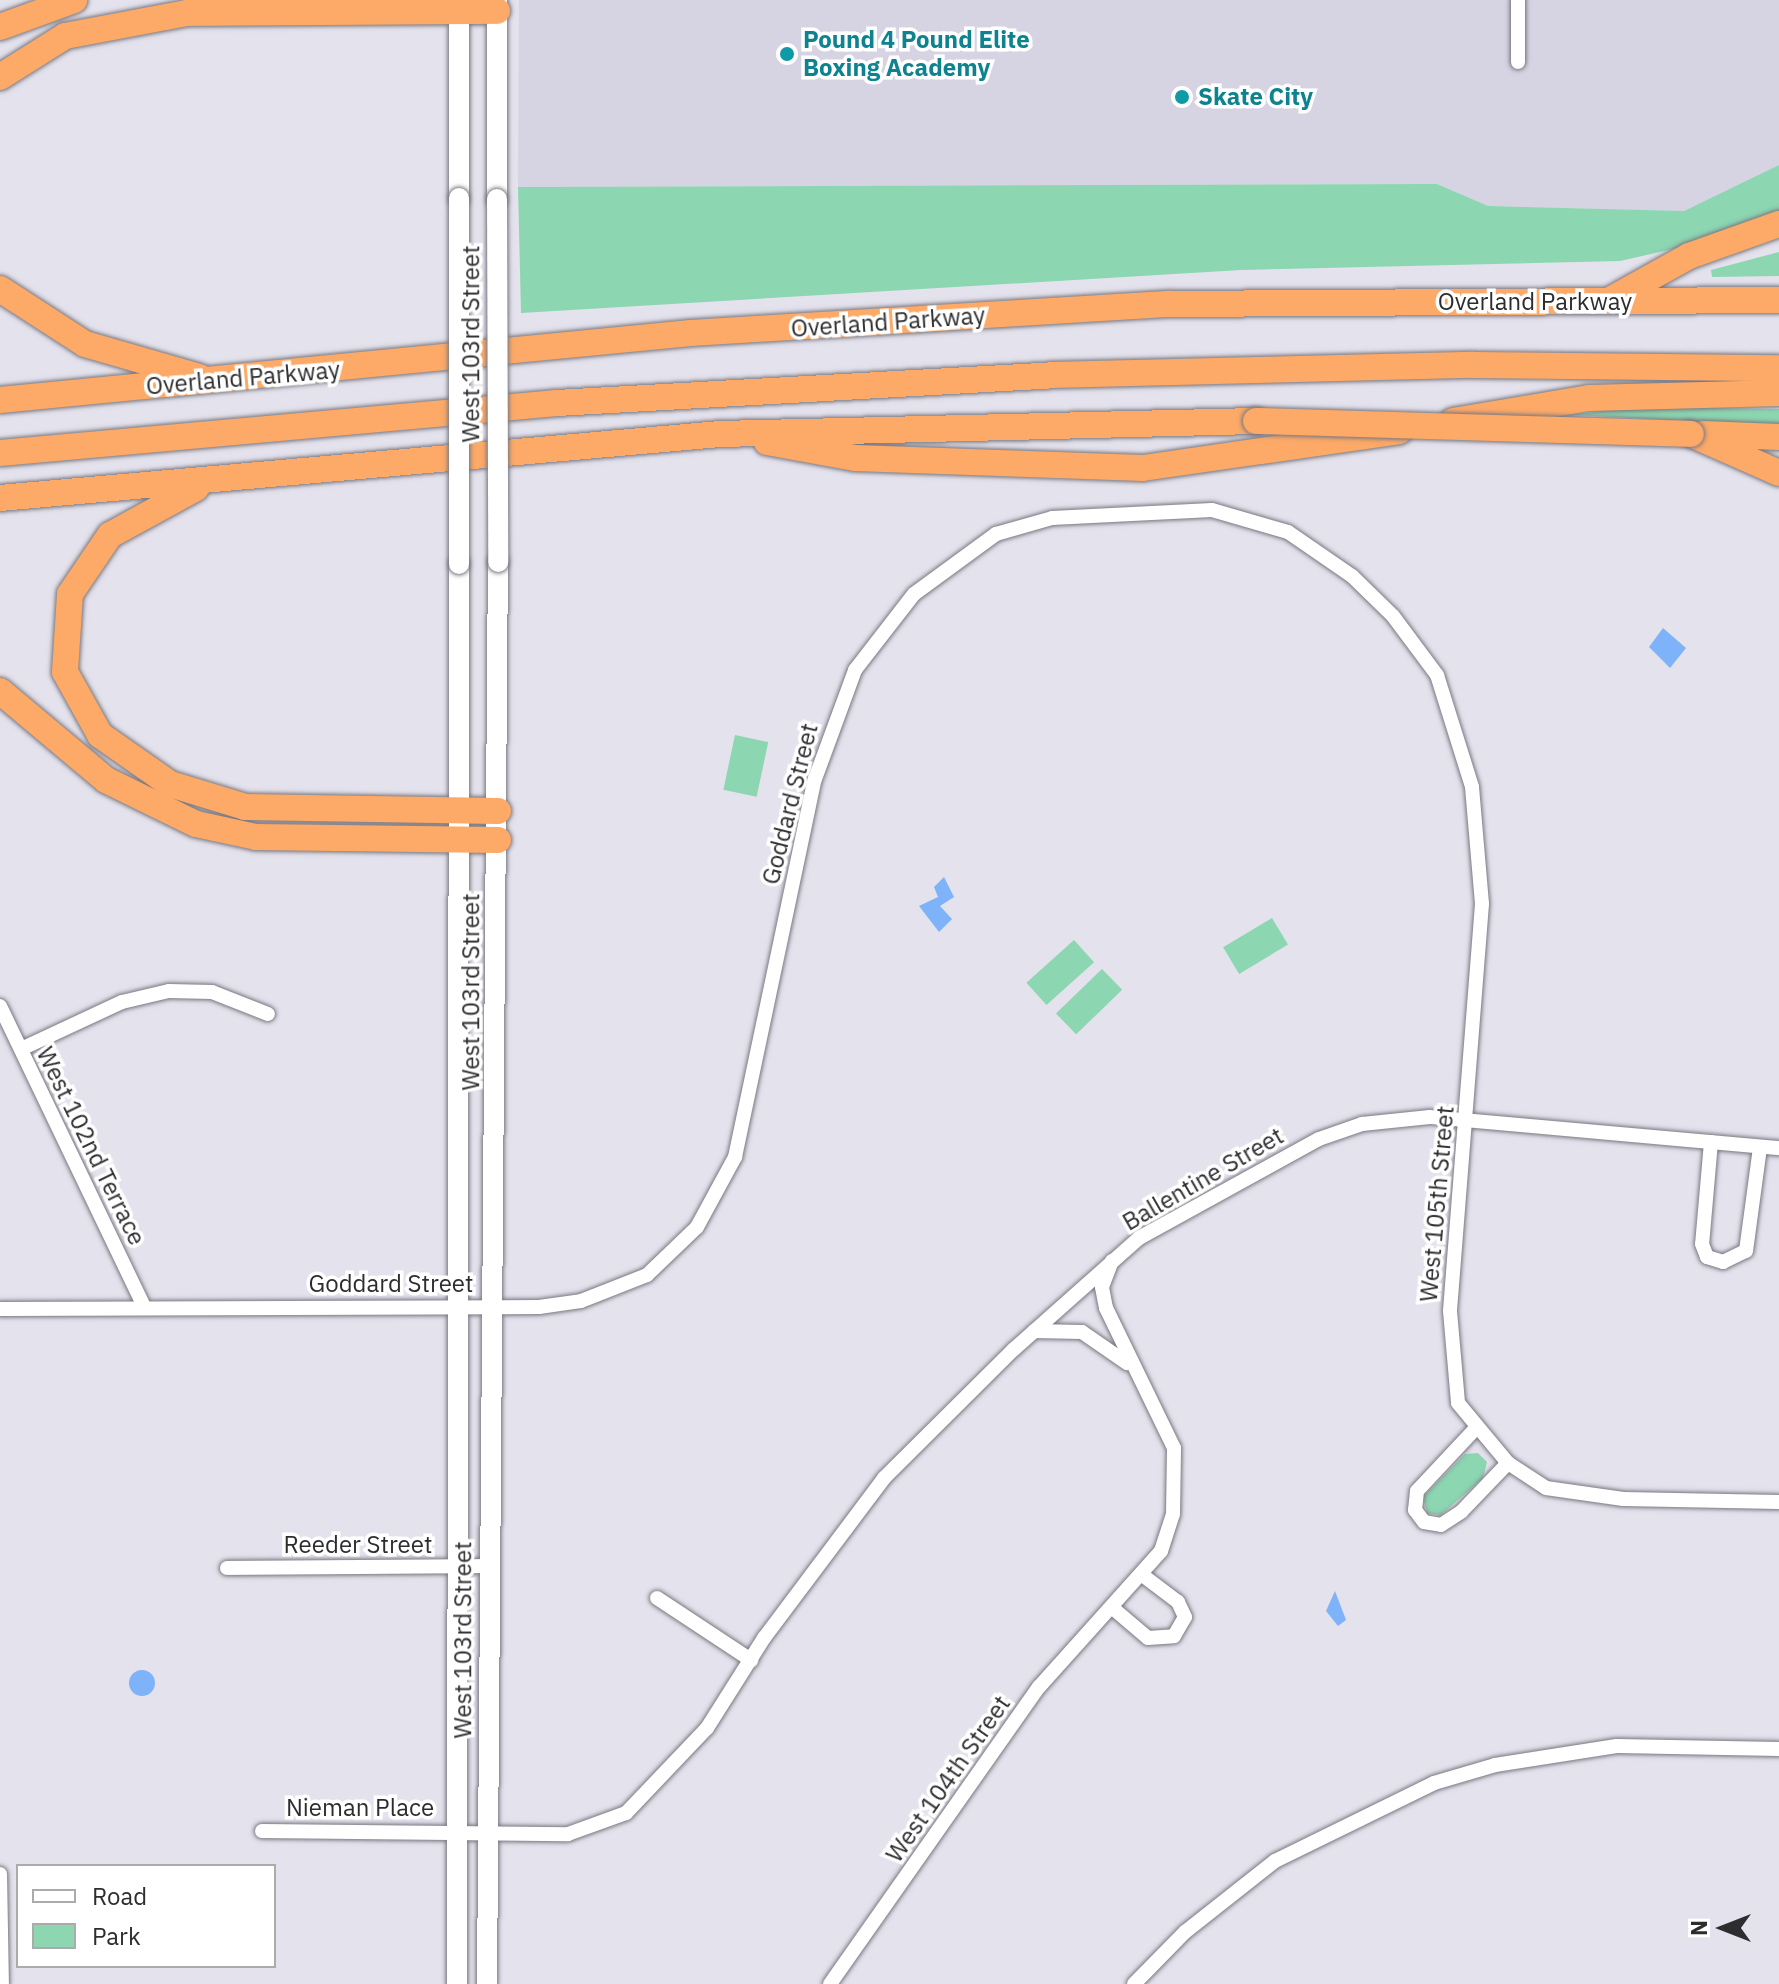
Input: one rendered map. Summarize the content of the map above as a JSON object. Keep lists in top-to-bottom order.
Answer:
{
  "streets": {
    "highway": ["Overland Parkway"],
    "main road": ["West 103rd Street"],
    "street": [
      "Goddard Street",
      "West 102nd Terrace",
      "Ballentine Street",
      "West 105th Street",
      "Reeder Street",
      "West 104th Street",
      "Nieman Place"
    ]
  },
  "crossings": [
    ["West 103rd Street", "Goddard Street"],
    ["West 103rd Street", "Ballentine Street"],
    ["West 103rd Street", "Reeder Street"],
    ["West 103rd Street", "Nieman Place"],
    ["Goddard Street", "West 102nd Terrace"],
    ["Goddard Street", "West 105th Street"],
    ["Ballentine Street", "West 105th Street"],
    ["Ballentine Street", "West 104th Street"],
    ["Ballentine Street", "Nieman Place"]
  ],
  "places": ["Pound 4 Pound Elite Boxing Academy", "Skate City"],
  "legend": ["Road", "Park"],
  "north": "left"
}
